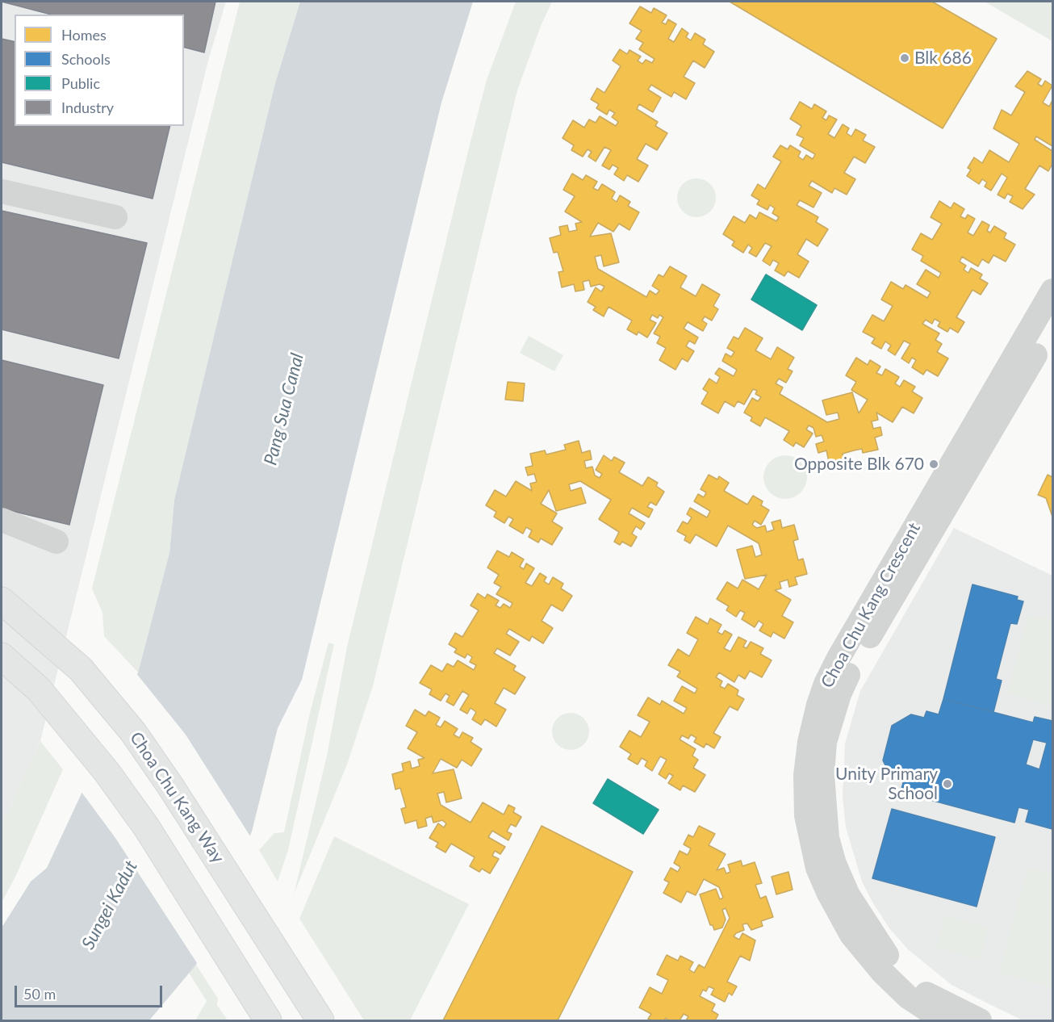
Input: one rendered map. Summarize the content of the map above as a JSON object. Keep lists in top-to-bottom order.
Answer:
{
  "streets": {
    "main road": ["Choa Chu Kang Way"],
    "street": ["Choa Chu Kang Crescent"]
  },
  "water": ["Pang Sua Canal", "Sungei Kadut"],
  "places": ["Blk 686", "Opposite Blk 670", "Unity Primary School"],
  "legend": [
    "Homes",
    "Schools",
    "Public",
    "Industry"
  ],
  "scale_bar": "50 m"
}
